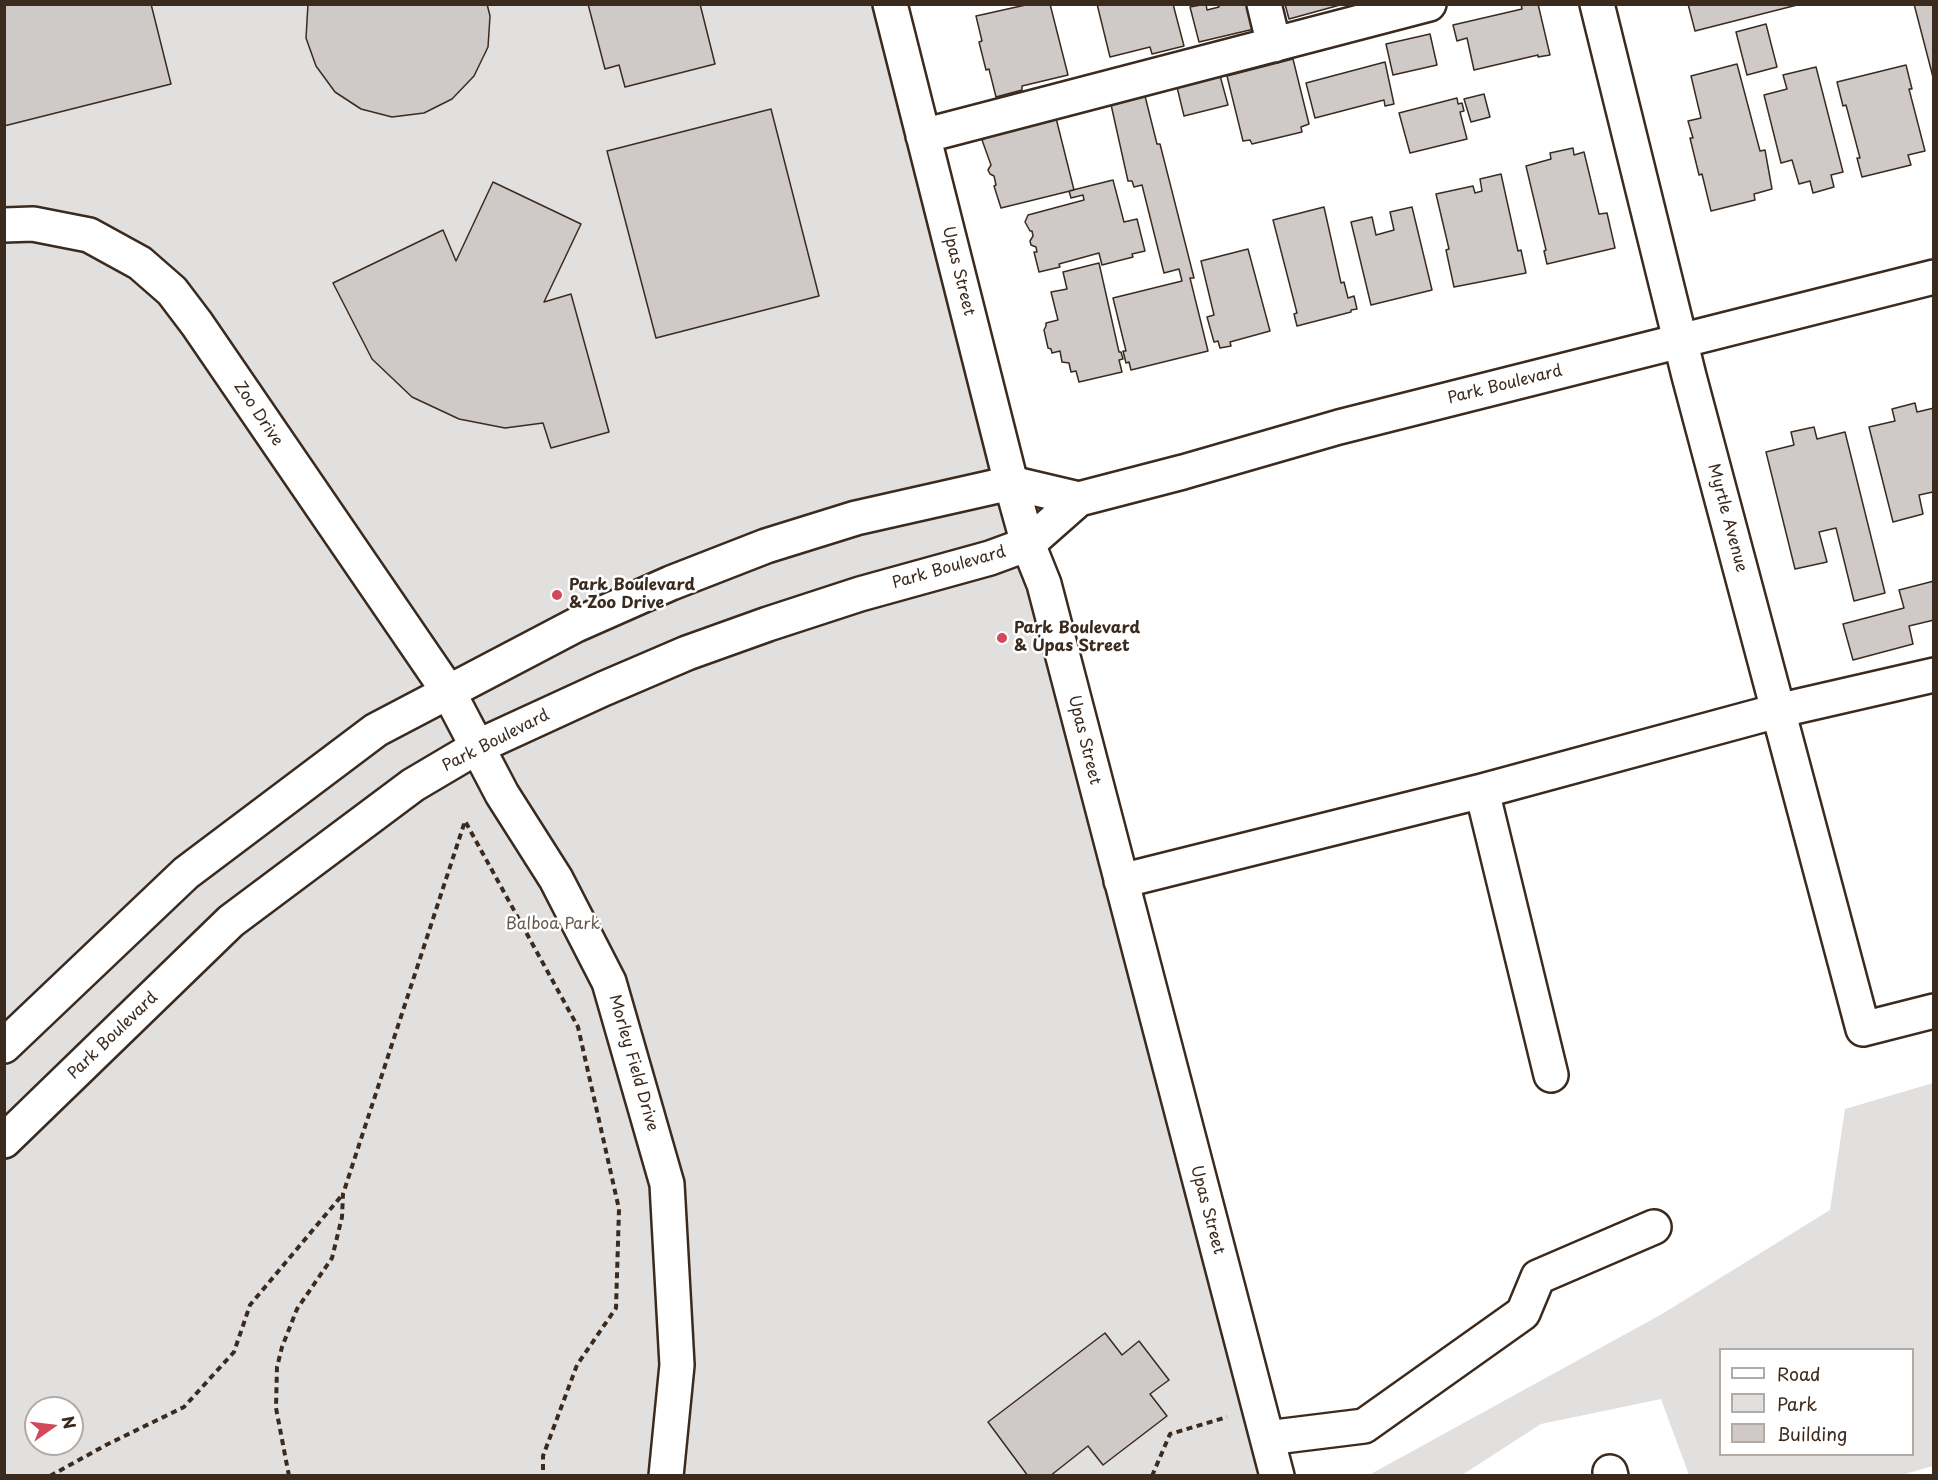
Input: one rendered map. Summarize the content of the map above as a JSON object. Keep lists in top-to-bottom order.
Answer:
{
  "streets": {
    "street": [
      "Upas Street",
      "Park Boulevard",
      "Zoo Drive",
      "Myrtle Avenue",
      "Morley Field Drive"
    ]
  },
  "crossings": [
    ["Upas Street", "Park Boulevard"],
    ["Park Boulevard", "Zoo Drive"],
    ["Park Boulevard", "Myrtle Avenue"],
    ["Park Boulevard", "Morley Field Drive"],
    ["Zoo Drive", "Morley Field Drive"]
  ],
  "parks": ["Balboa Park"],
  "places": ["Park Boulevard & Zoo Drive", "Park Boulevard & Upas Street"],
  "legend": ["Road", "Park", "Building"],
  "north": "right"
}
